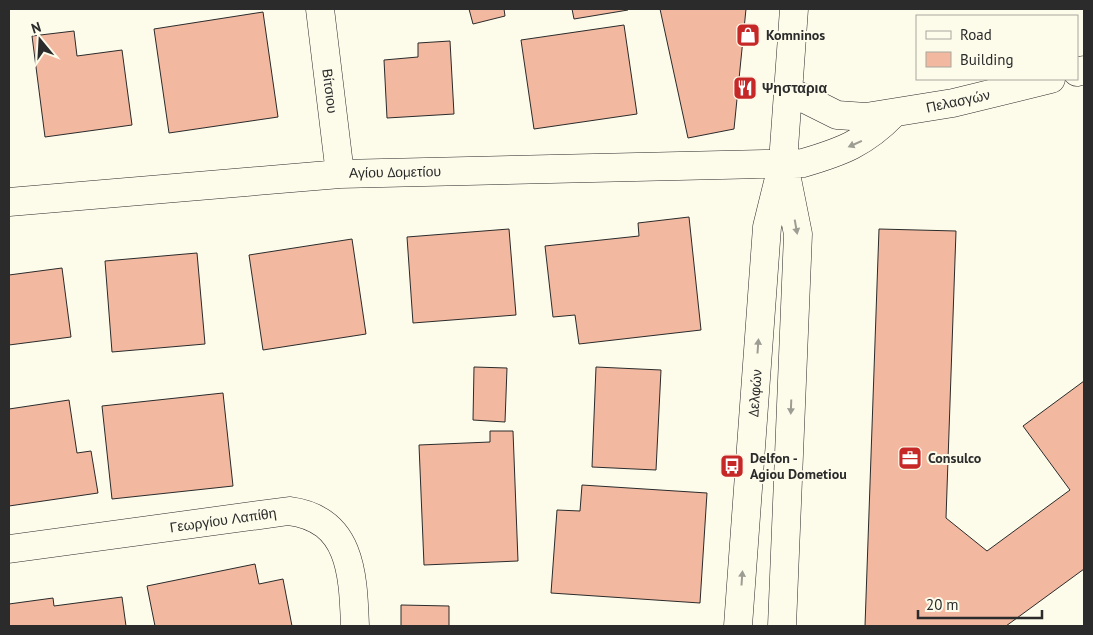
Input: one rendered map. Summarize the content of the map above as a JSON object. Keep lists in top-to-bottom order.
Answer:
{
  "streets": {
    "street": [
      "Βίτσιου",
      "Πελασγών",
      "Αγίου Δομετίου",
      "Δελφών",
      "Γεωργίου Λαπίθη"
    ]
  },
  "crossings": [
    ["Βίτσιου", "Αγίου Δομετίου"],
    ["Πελασγών", "Δελφών"],
    ["Αγίου Δομετίου", "Δελφών"]
  ],
  "places": {
    "shop": ["Komninos"],
    "restaurant": ["Ψησταρια"],
    "office": ["Consulco"],
    "bus stop": ["Delfon - Agiou Dometiou"]
  },
  "legend": ["Road", "Building"],
  "scale_bar": "20 m",
  "north": "top"
}
